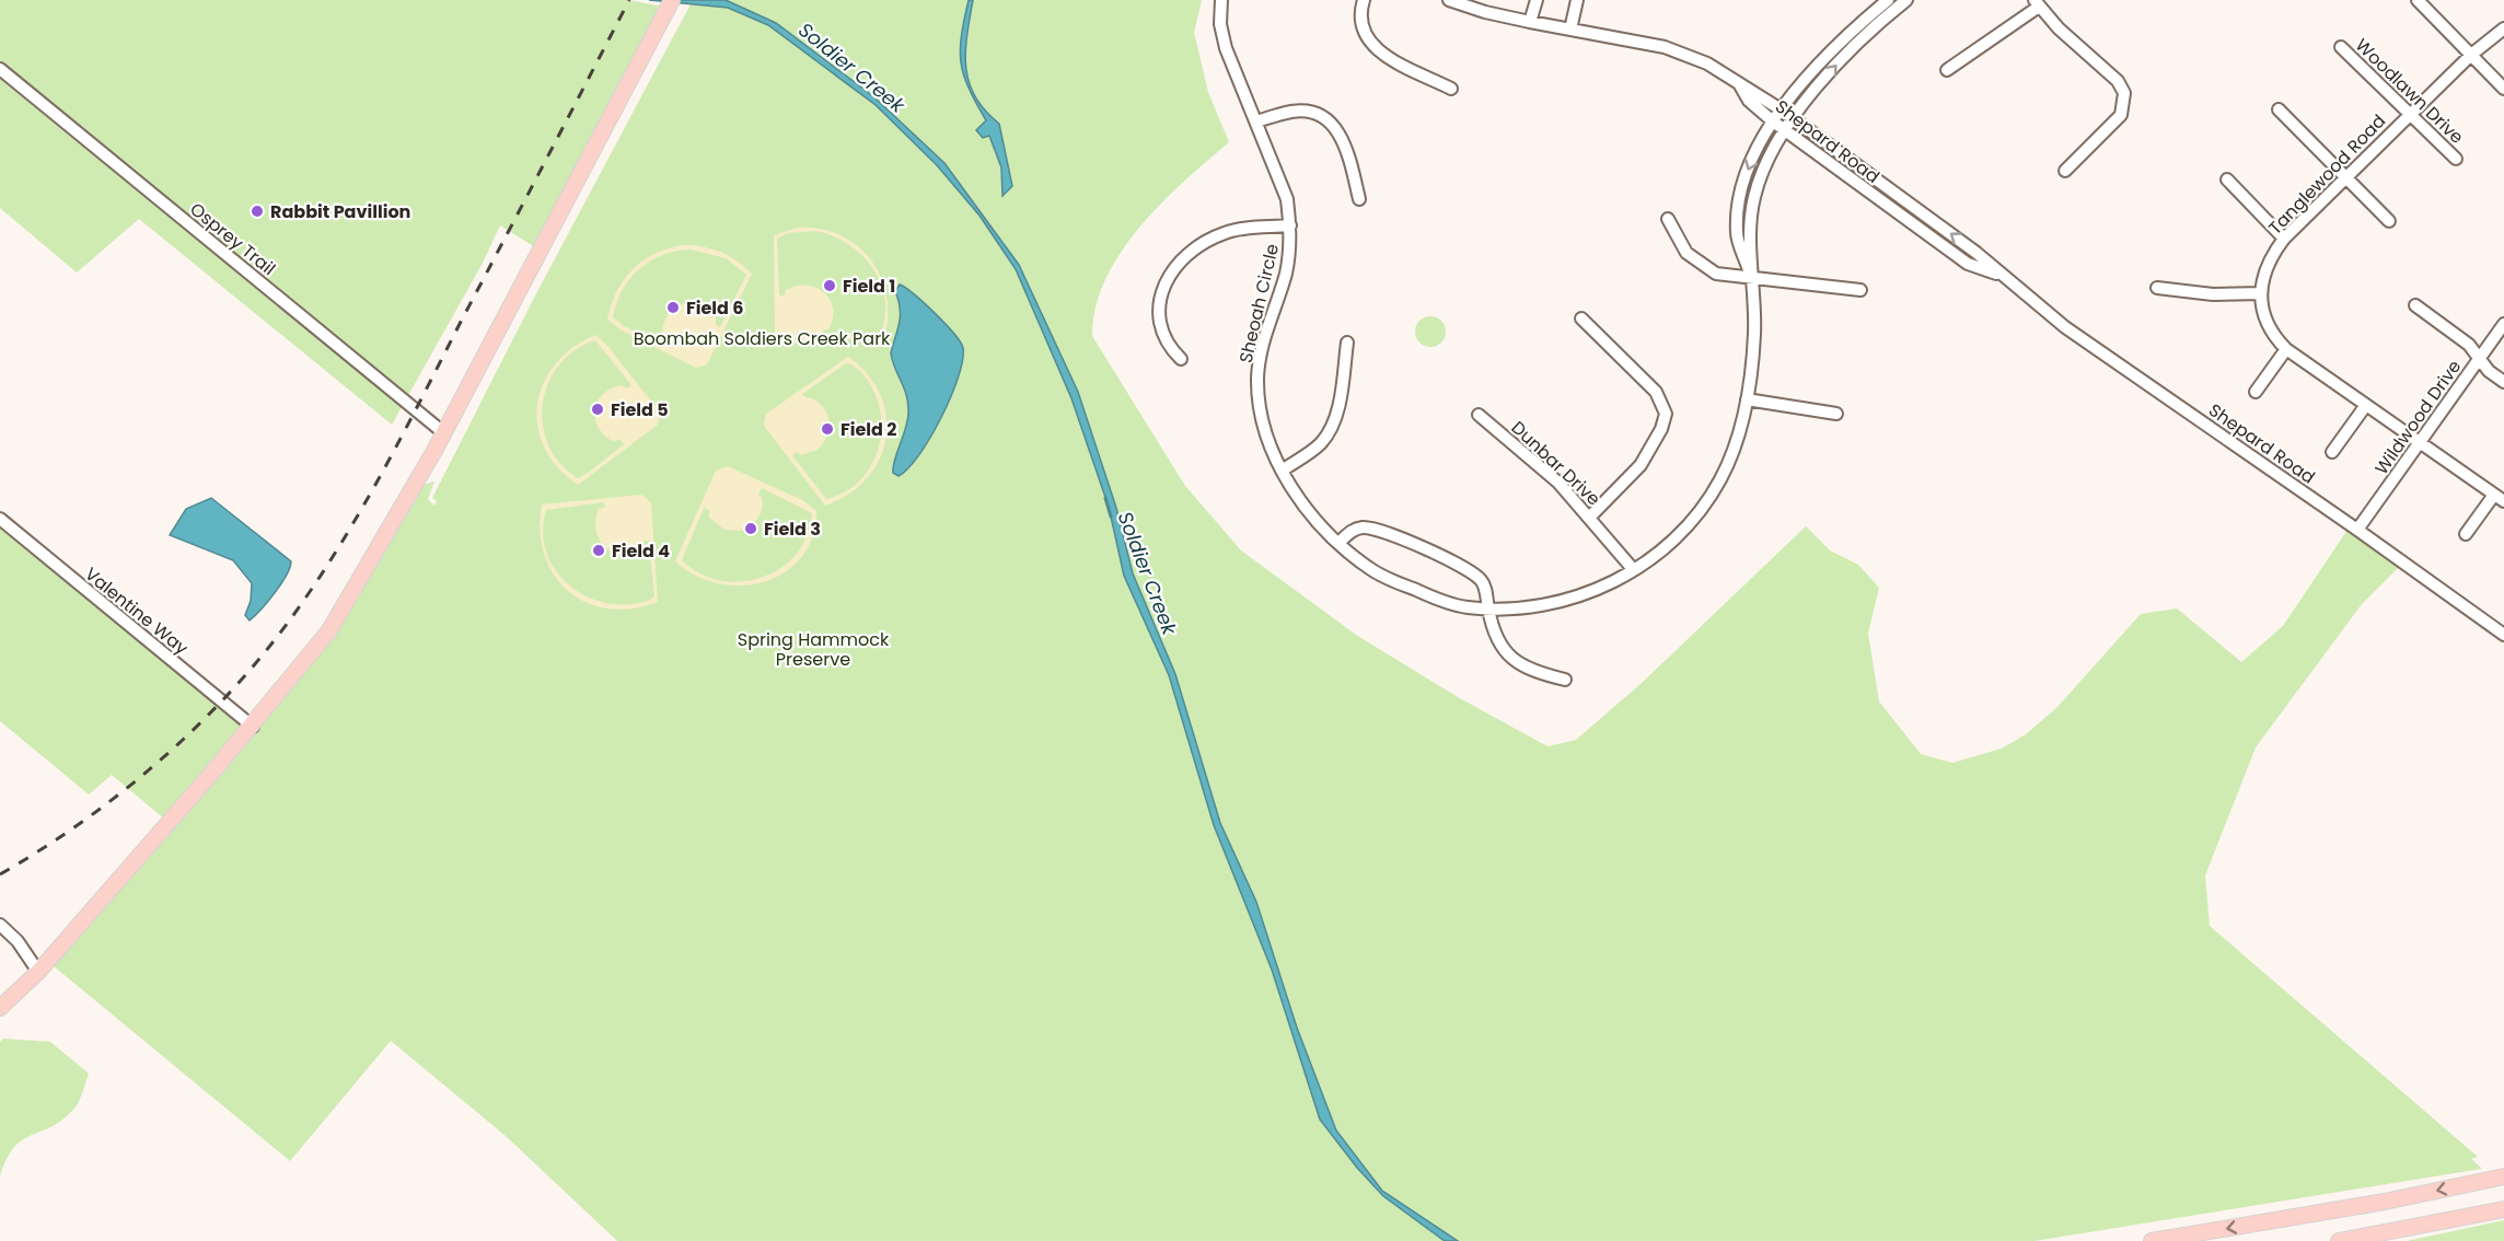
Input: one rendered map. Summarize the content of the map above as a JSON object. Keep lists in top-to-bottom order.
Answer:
{
  "streets": {
    "street": [
      "Woodlawn Drive",
      "Shepard Road",
      "Tanglewood Road",
      "Osprey Trail",
      "Sheoah Circle",
      "Wildwood Drive",
      "Dunbar Drive",
      "Valentine Way"
    ]
  },
  "crossings": [
    ["Woodlawn Drive", "Tanglewood Road"],
    ["Shepard Road", "Sheoah Circle"],
    ["Shepard Road", "Wildwood Drive"],
    ["Tanglewood Road", "Wildwood Drive"],
    ["Sheoah Circle", "Dunbar Drive"]
  ],
  "water": ["Soldier Creek"],
  "parks": ["Boombah Soldiers Creek Park", "Spring Hammock Preserve"],
  "places": [
    "Rabbit Pavillion",
    "Field 1",
    "Field 6",
    "Field 5",
    "Field 2",
    "Field 3",
    "Field 4"
  ]
}
